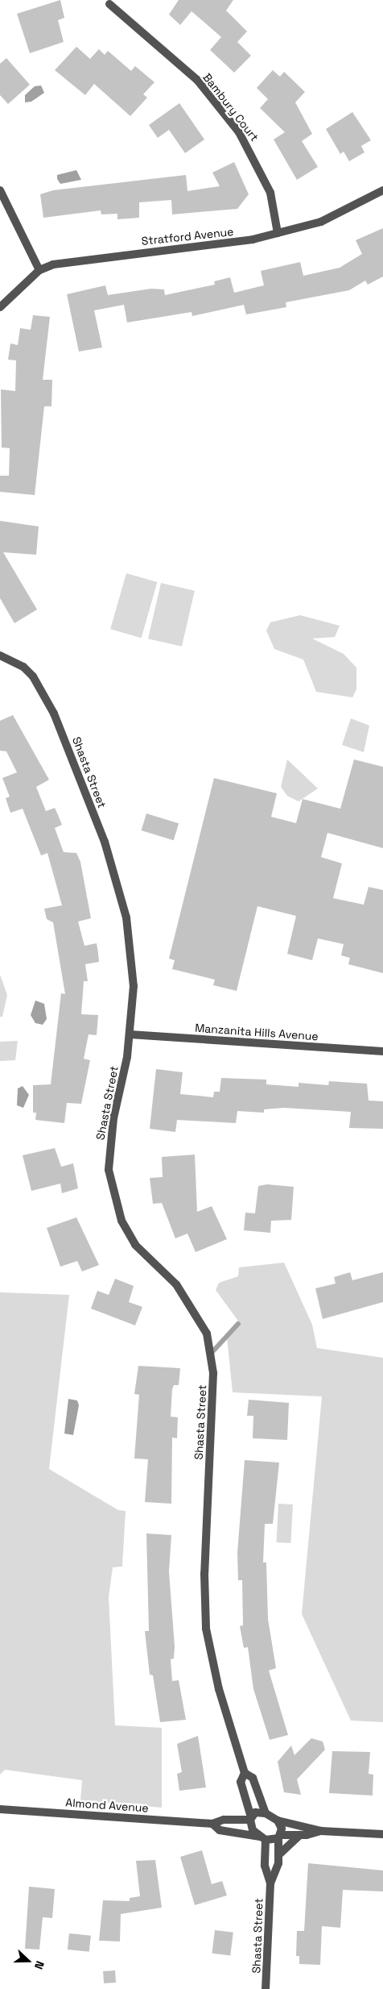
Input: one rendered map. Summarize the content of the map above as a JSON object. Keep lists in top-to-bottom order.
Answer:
{
  "streets": {
    "street": [
      "Bambury Court",
      "Stratford Avenue",
      "Shasta Street",
      "Manzanita Hills Avenue",
      "Almond Avenue"
    ]
  },
  "crossings": [
    ["Bambury Court", "Stratford Avenue"],
    ["Shasta Street", "Manzanita Hills Avenue"],
    ["Shasta Street", "Almond Avenue"]
  ],
  "north": "right"
}
